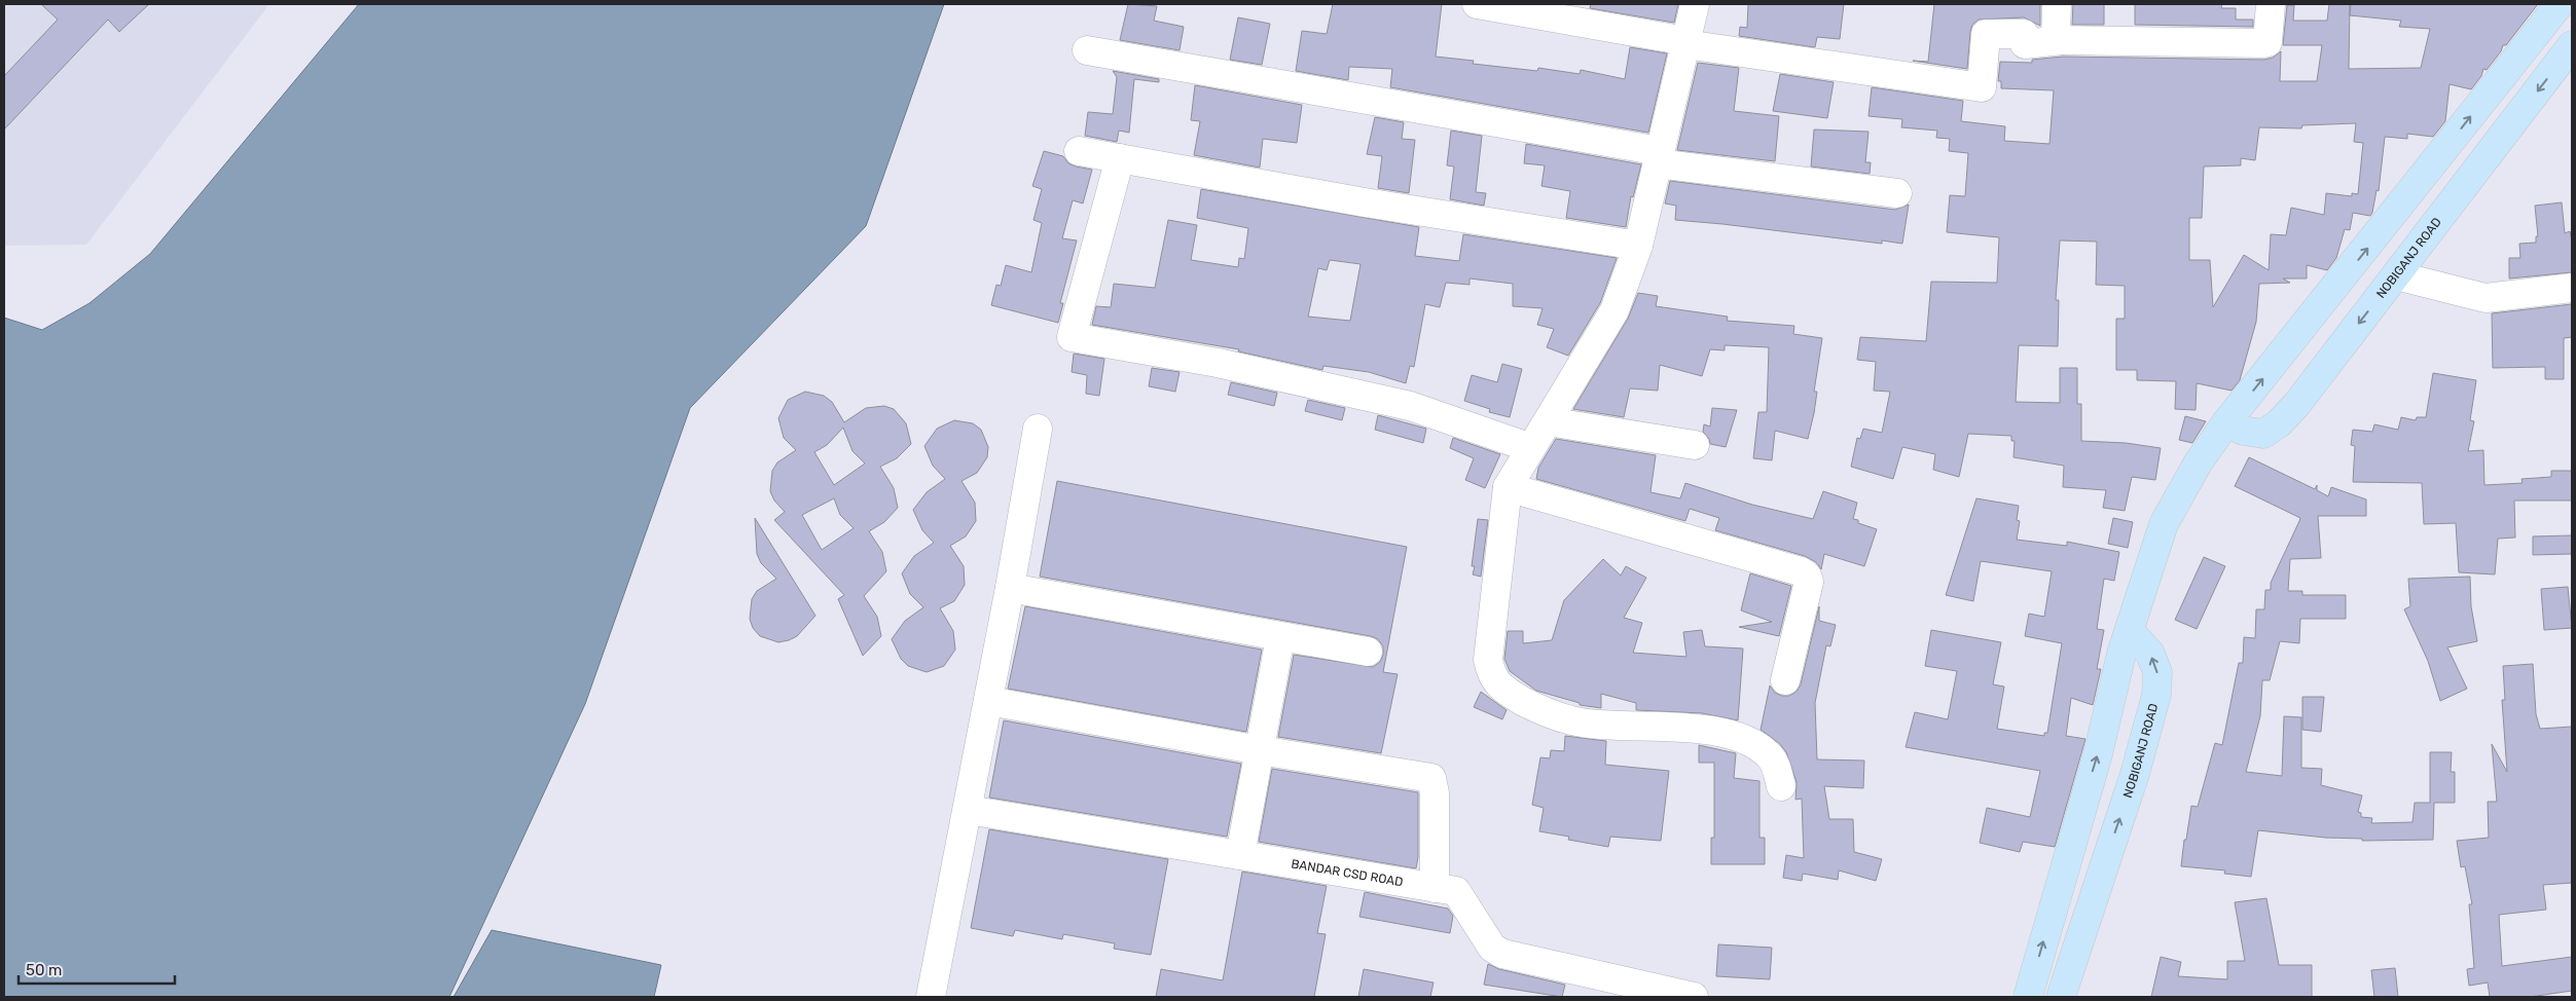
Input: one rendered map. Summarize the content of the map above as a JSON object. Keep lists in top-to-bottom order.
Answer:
{
  "streets": {
    "main road": ["NOBIGANJ ROAD"],
    "street": ["BANDAR CSD ROAD"]
  },
  "scale_bar": "50 m"
}
